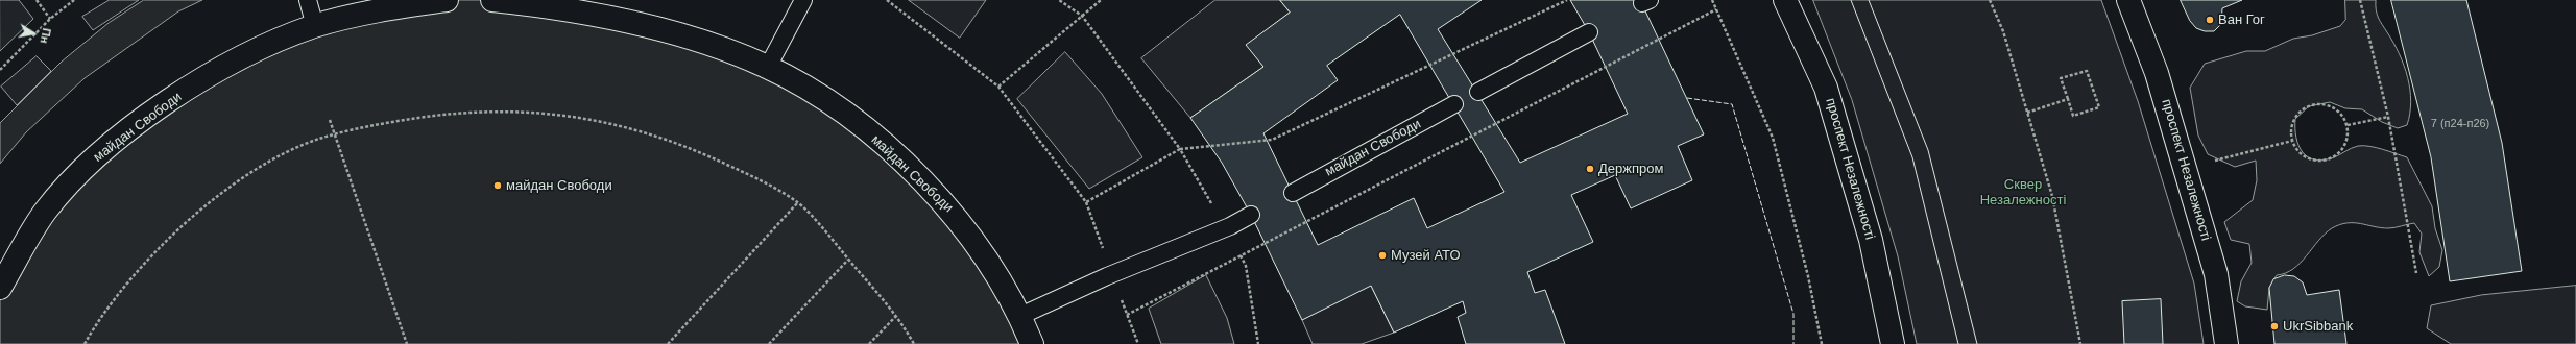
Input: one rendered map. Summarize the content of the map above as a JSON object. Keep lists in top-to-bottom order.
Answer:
{
  "streets": {
    "main road": ["майдан Свободи", "проспект Незалежності"]
  },
  "parks": ["Сквер Незалежності"],
  "places": [
    "Ван Гог",
    "Держпром",
    "майдан Свободи",
    "Музей АТО",
    "UkrSibbank"
  ],
  "house_numbers": ["7 (п24-п26)"],
  "north": "right"
}
